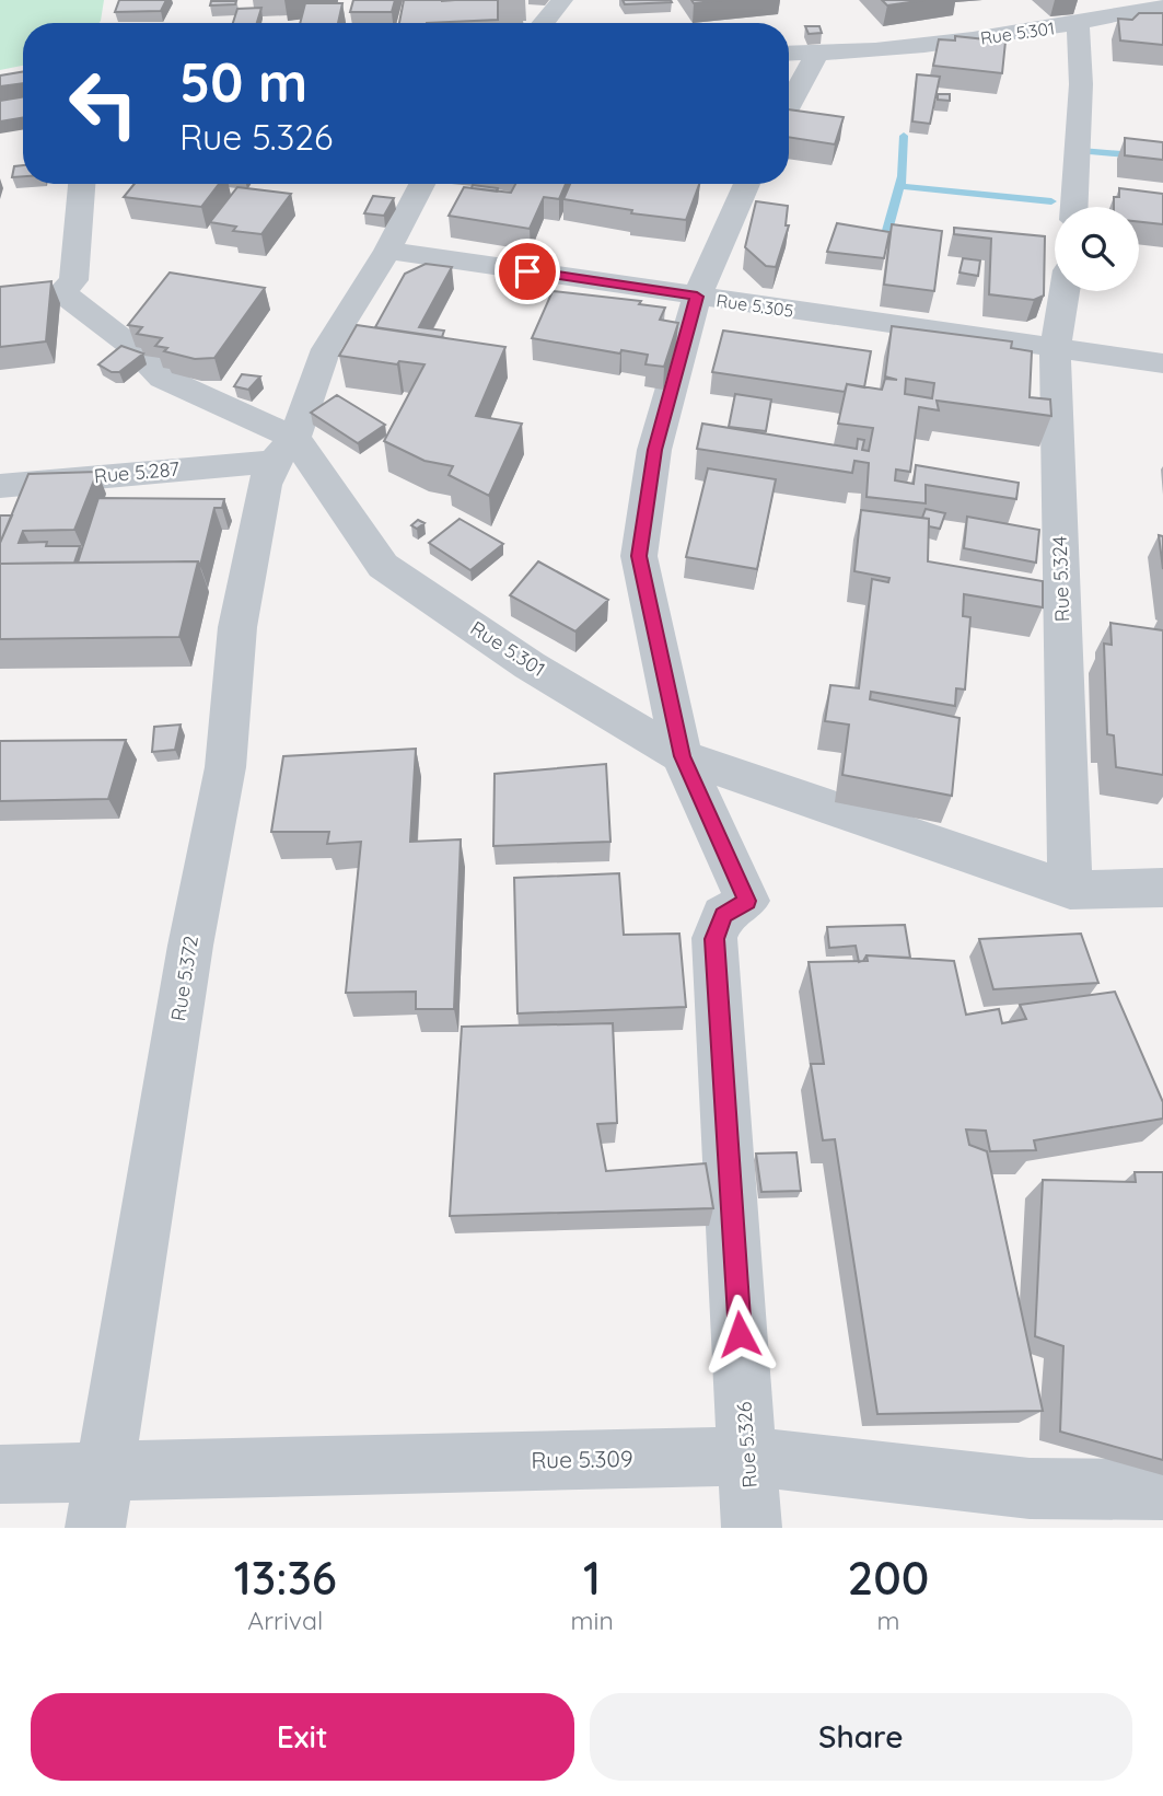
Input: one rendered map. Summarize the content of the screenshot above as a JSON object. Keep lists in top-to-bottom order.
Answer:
{
  "streets": {
    "street": [
      "Rue 5.301",
      "Rue 5.305",
      "Rue 5.287",
      "Rue 5.324",
      "Rue 5.372",
      "Rue 5.326",
      "Rue 5.309"
    ]
  },
  "crossings": [
    ["Rue 5.301", "Rue 5.287"],
    ["Rue 5.301", "Rue 5.324"],
    ["Rue 5.301", "Rue 5.372"],
    ["Rue 5.301", "Rue 5.326"],
    ["Rue 5.305", "Rue 5.324"],
    ["Rue 5.305", "Rue 5.372"],
    ["Rue 5.305", "Rue 5.326"],
    ["Rue 5.287", "Rue 5.372"],
    ["Rue 5.372", "Rue 5.309"],
    ["Rue 5.326", "Rue 5.309"]
  ],
  "page": {
    "turn": ["50 m", "Rue 5.326"],
    "eta": [
      "13:36",
      "Arrival",
      "1",
      "min",
      "200",
      "m"
    ],
    "buttons": ["Exit", "Share"]
  }
}
